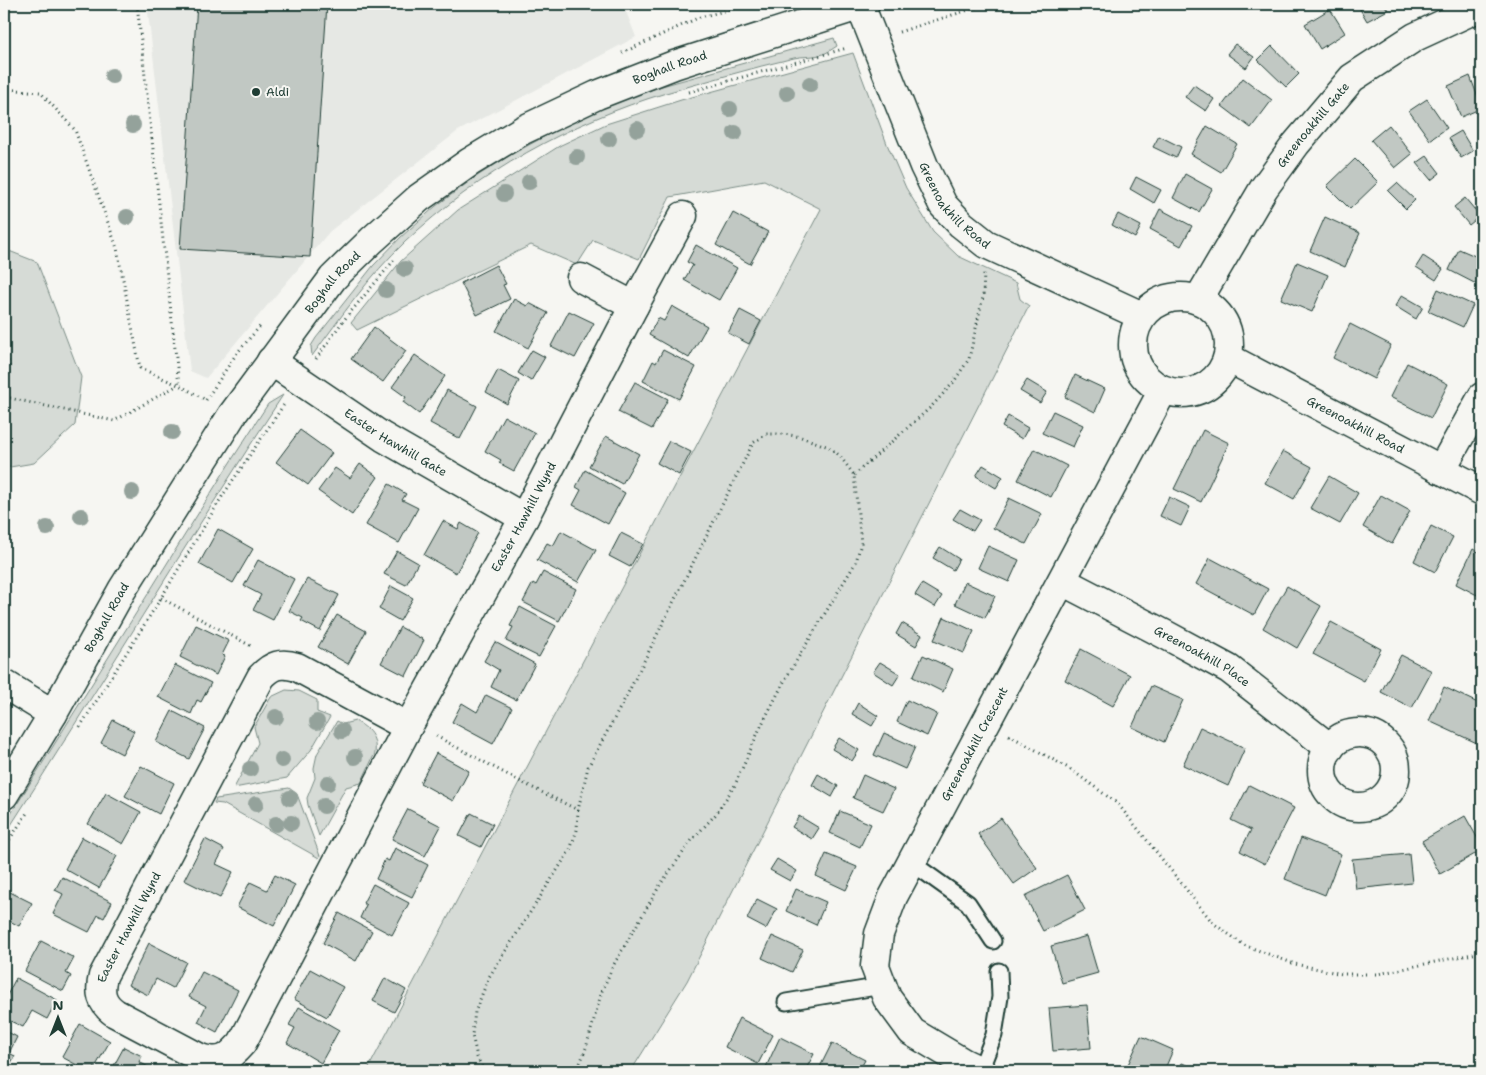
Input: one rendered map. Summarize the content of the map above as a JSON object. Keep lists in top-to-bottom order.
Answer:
{
  "streets": {
    "street": [
      "Boghall Road",
      "Greenoakhill Gate",
      "Greenoakhill Road",
      "Easter Hawhill Gate",
      "Easter Hawhill Wynd",
      "Greenoakhill Place",
      "Greenoakhill Crescent"
    ]
  },
  "crossings": [
    ["Boghall Road", "Greenoakhill Road"],
    ["Boghall Road", "Easter Hawhill Gate"],
    ["Greenoakhill Gate", "Greenoakhill Road"],
    ["Greenoakhill Gate", "Greenoakhill Crescent"],
    ["Greenoakhill Road", "Greenoakhill Crescent"],
    ["Easter Hawhill Gate", "Easter Hawhill Wynd"],
    ["Greenoakhill Place", "Greenoakhill Crescent"]
  ],
  "places": ["Aldi"],
  "north": "top"
}
